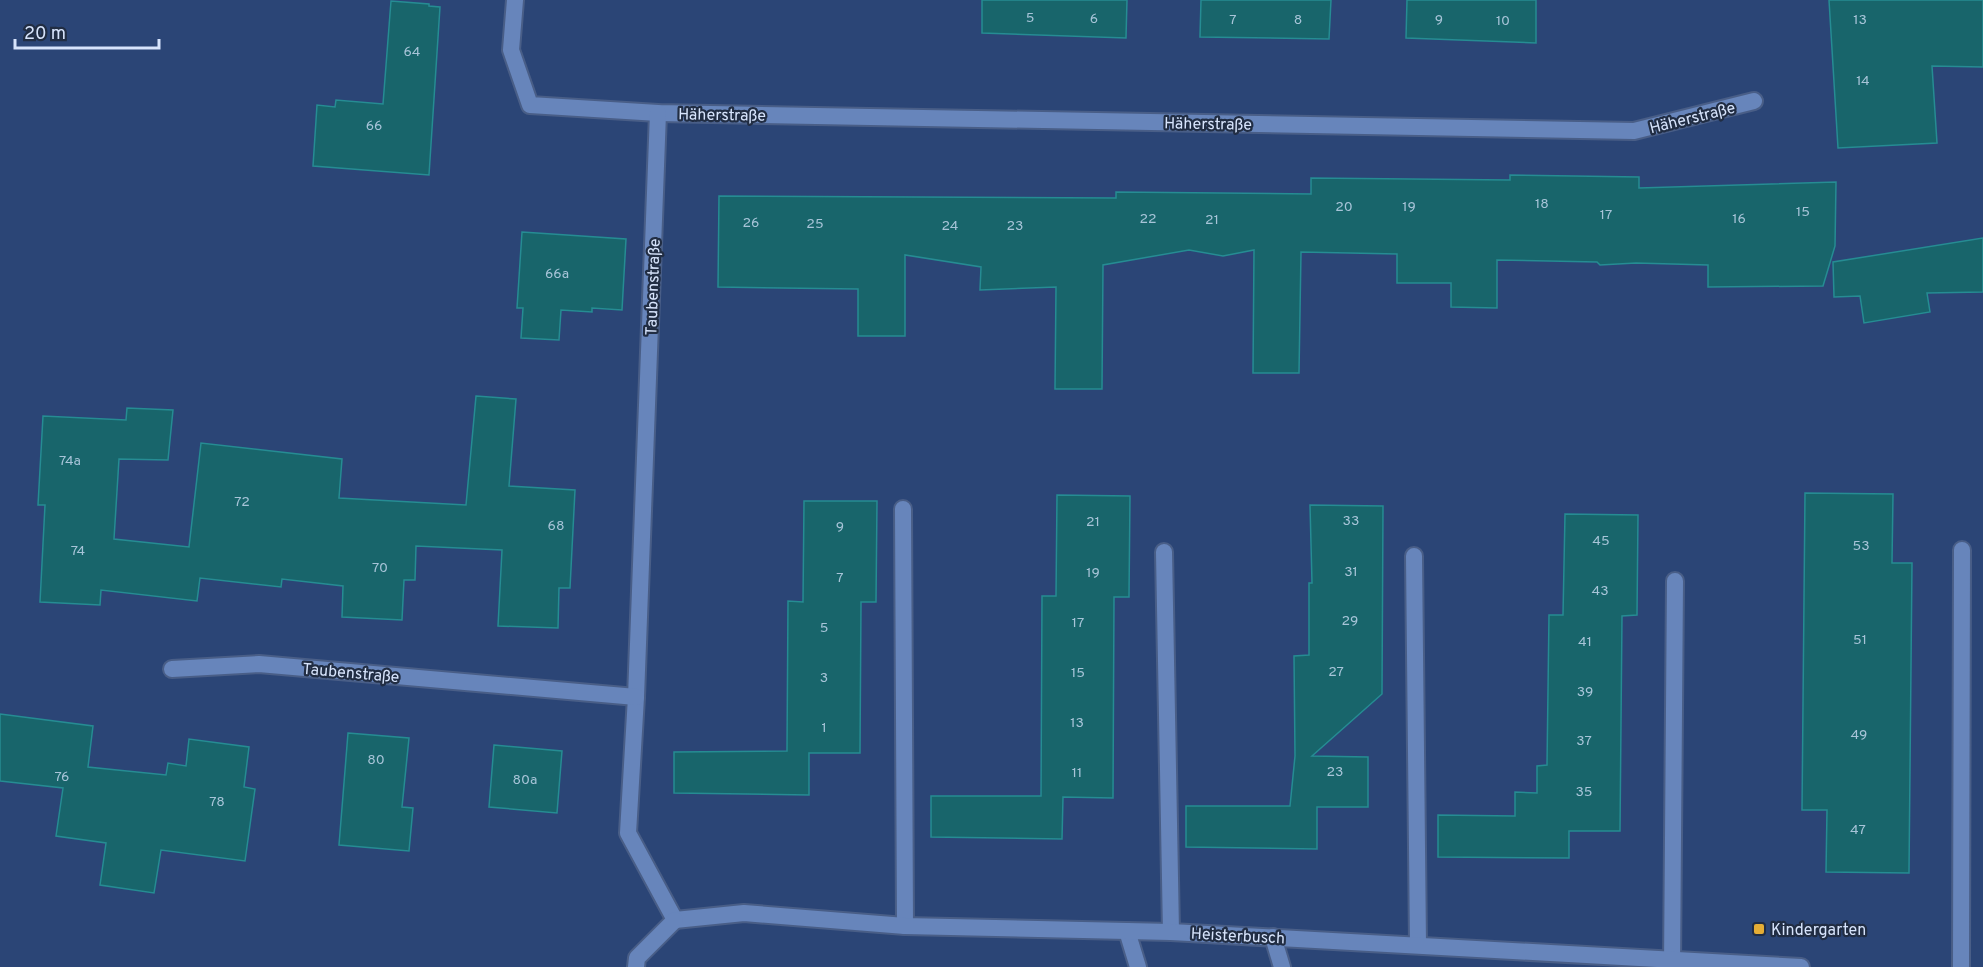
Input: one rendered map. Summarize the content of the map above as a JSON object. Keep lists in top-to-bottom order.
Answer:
{
  "streets": {
    "street": ["Häherstraße", "Taubenstraße", "Heisterbusch"]
  },
  "crossings": [
    ["Häherstraße", "Taubenstraße"],
    ["Taubenstraße", "Heisterbusch"]
  ],
  "places": {
    "transit": ["Kindergarten"]
  },
  "house_numbers": [
    "5",
    "6",
    "7",
    "8",
    "9",
    "13",
    "10",
    "64",
    "14",
    "66",
    "18",
    "20",
    "19",
    "15",
    "17",
    "22",
    "16",
    "21",
    "26",
    "25",
    "24",
    "23",
    "66a",
    "74a",
    "72",
    "33",
    "21",
    "68",
    "9",
    "45",
    "53",
    "74",
    "70",
    "31",
    "19",
    "7",
    "43",
    "29",
    "17",
    "5",
    "51",
    "41",
    "27",
    "15",
    "3",
    "39",
    "13",
    "1",
    "49",
    "37",
    "80",
    "23",
    "11",
    "76",
    "80a",
    "35",
    "78",
    "47"
  ],
  "scale_bar": "20 m"
}
